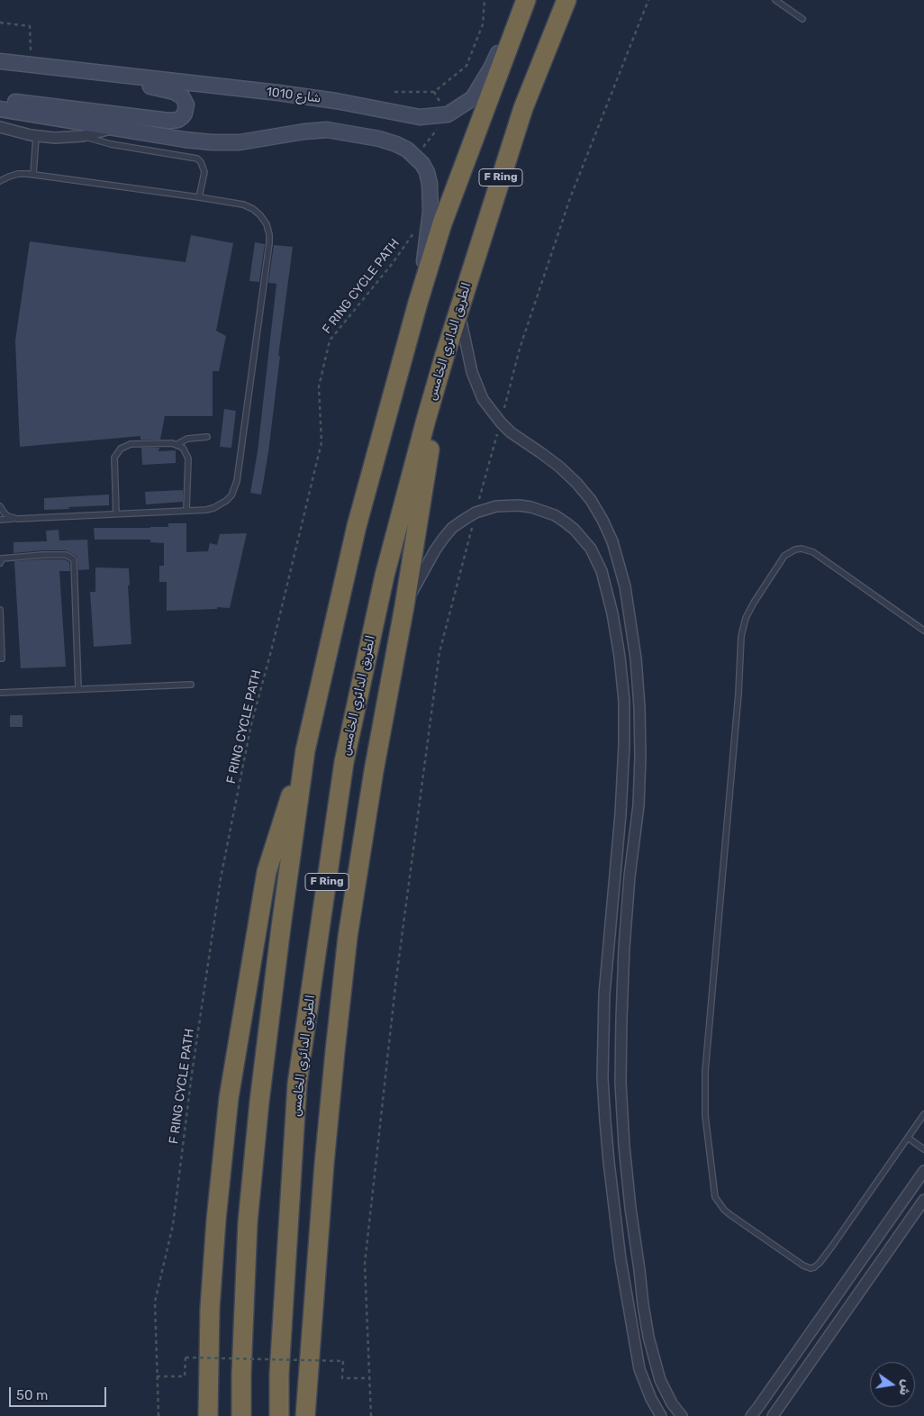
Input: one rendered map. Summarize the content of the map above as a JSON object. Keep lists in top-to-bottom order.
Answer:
{
  "streets": {
    "highway": ["F Ring", "الطريق الدائري الخامس"],
    "street": ["شارع 1010"],
    "path": ["F RING CYCLE PATH"]
  },
  "scale_bar": "50 m",
  "north": "right"
}
